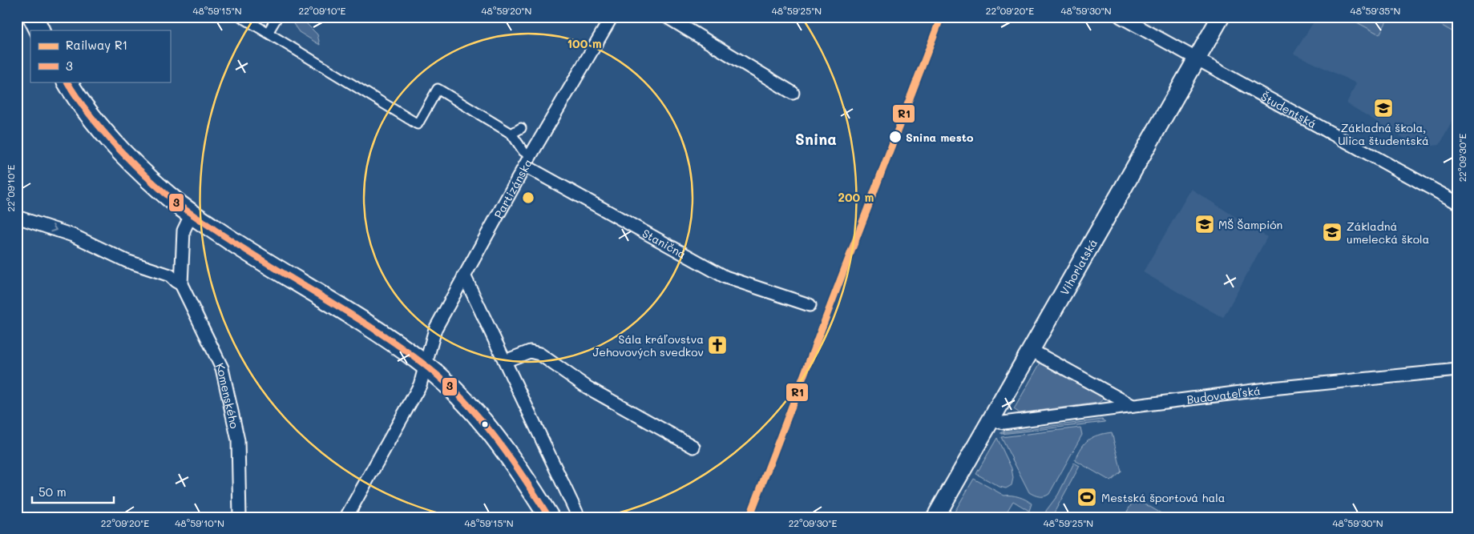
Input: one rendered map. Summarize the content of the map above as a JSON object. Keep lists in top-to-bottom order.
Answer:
{
  "streets": {
    "main road": ["Vihorlatská"],
    "street": [
      "Študentská",
      "Partizánska",
      "Staničná",
      "Budovateľská",
      "Komenského"
    ]
  },
  "crossings": [
    ["Študentská", "Vihorlatská"],
    ["Partizánska", "Staničná"],
    ["Vihorlatská", "Budovateľská"]
  ],
  "districts": ["Snina"],
  "places": {
    "school or university": ["Základná škola, Ulica študentská", "MŠ Šampión", "Základná umelecká škola"],
    "other": ["Snina mesto"],
    "church": ["Sála kráľovstva Jehovových svedkov"],
    "sports": ["Mestská športová hala"]
  },
  "lines": ["rail line R1", "transit line 3"],
  "legend": ["Railway R1", "3"],
  "scale_bar": "50 m",
  "coordinates": [
    "48°59'15\"N",
    "22°09'10\"E",
    "48°59'20\"N",
    "48°59'25\"N",
    "22°09'20\"E",
    "48°59'30\"N",
    "48°59'35\"N",
    "22°09'30\"E",
    "48°59'10\"N"
  ],
  "rings": ["100 m", "200 m"]
}
